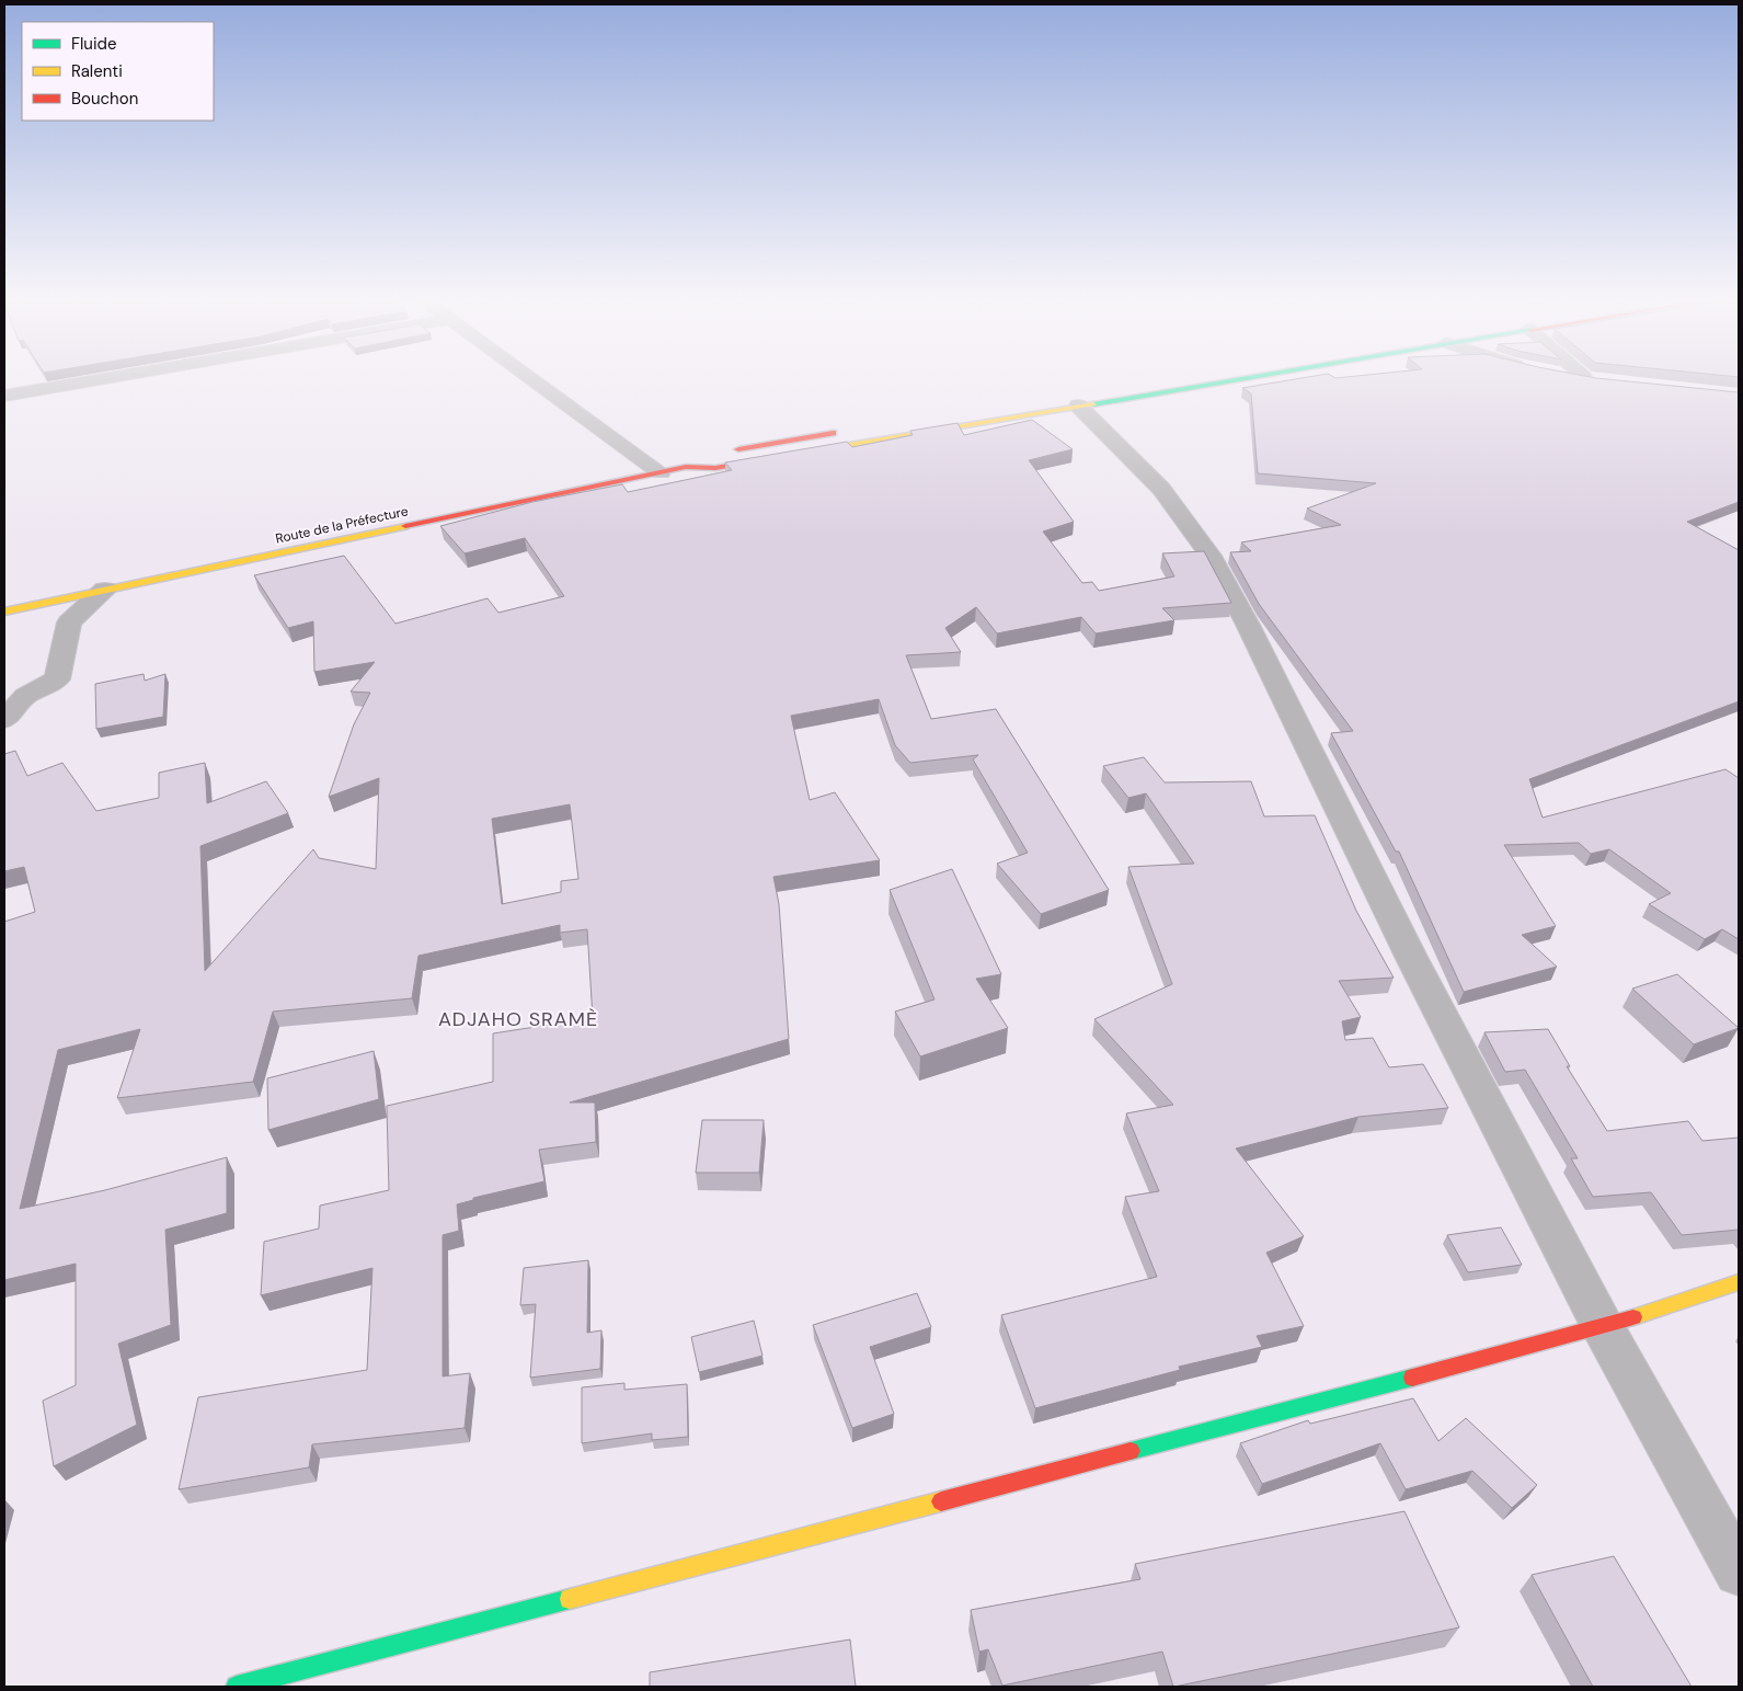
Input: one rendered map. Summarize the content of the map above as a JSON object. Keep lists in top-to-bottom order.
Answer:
{
  "streets": {
    "street": ["Route de la Préfecture"]
  },
  "districts": ["ADJAHO SRAMÈ"],
  "legend": ["Fluide", "Ralenti", "Bouchon"]
}
